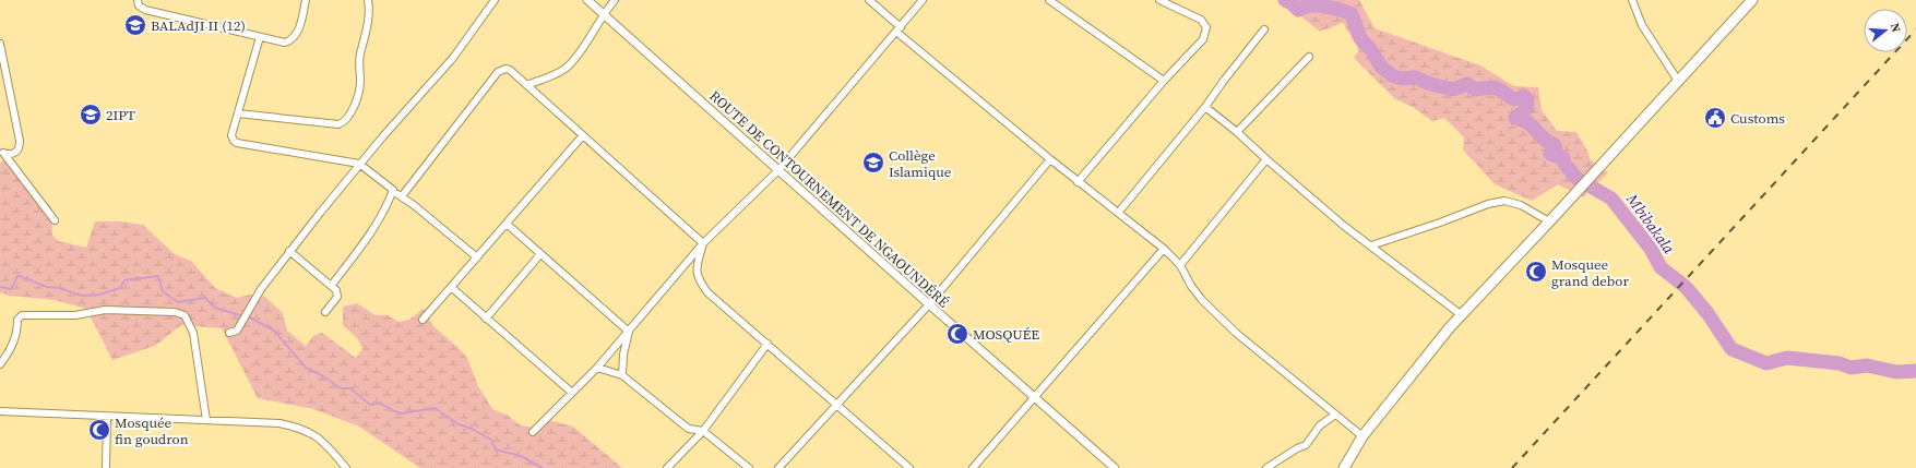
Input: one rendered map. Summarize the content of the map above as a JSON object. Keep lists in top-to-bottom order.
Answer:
{
  "streets": {
    "street": ["ROUTE DE CONTOURNEMENT DE NGAOUNDÉRÉ"]
  },
  "water": ["Mbibakala"],
  "places": {
    "school or university": ["BALAdJI II (12)", "2IPT", "Collège Islamique"],
    "public building": ["Customs"],
    "mosque": ["Mosquee grand debor", "MOSQUÉE", "Mosquée fin goudron"]
  },
  "north": "right"
}
